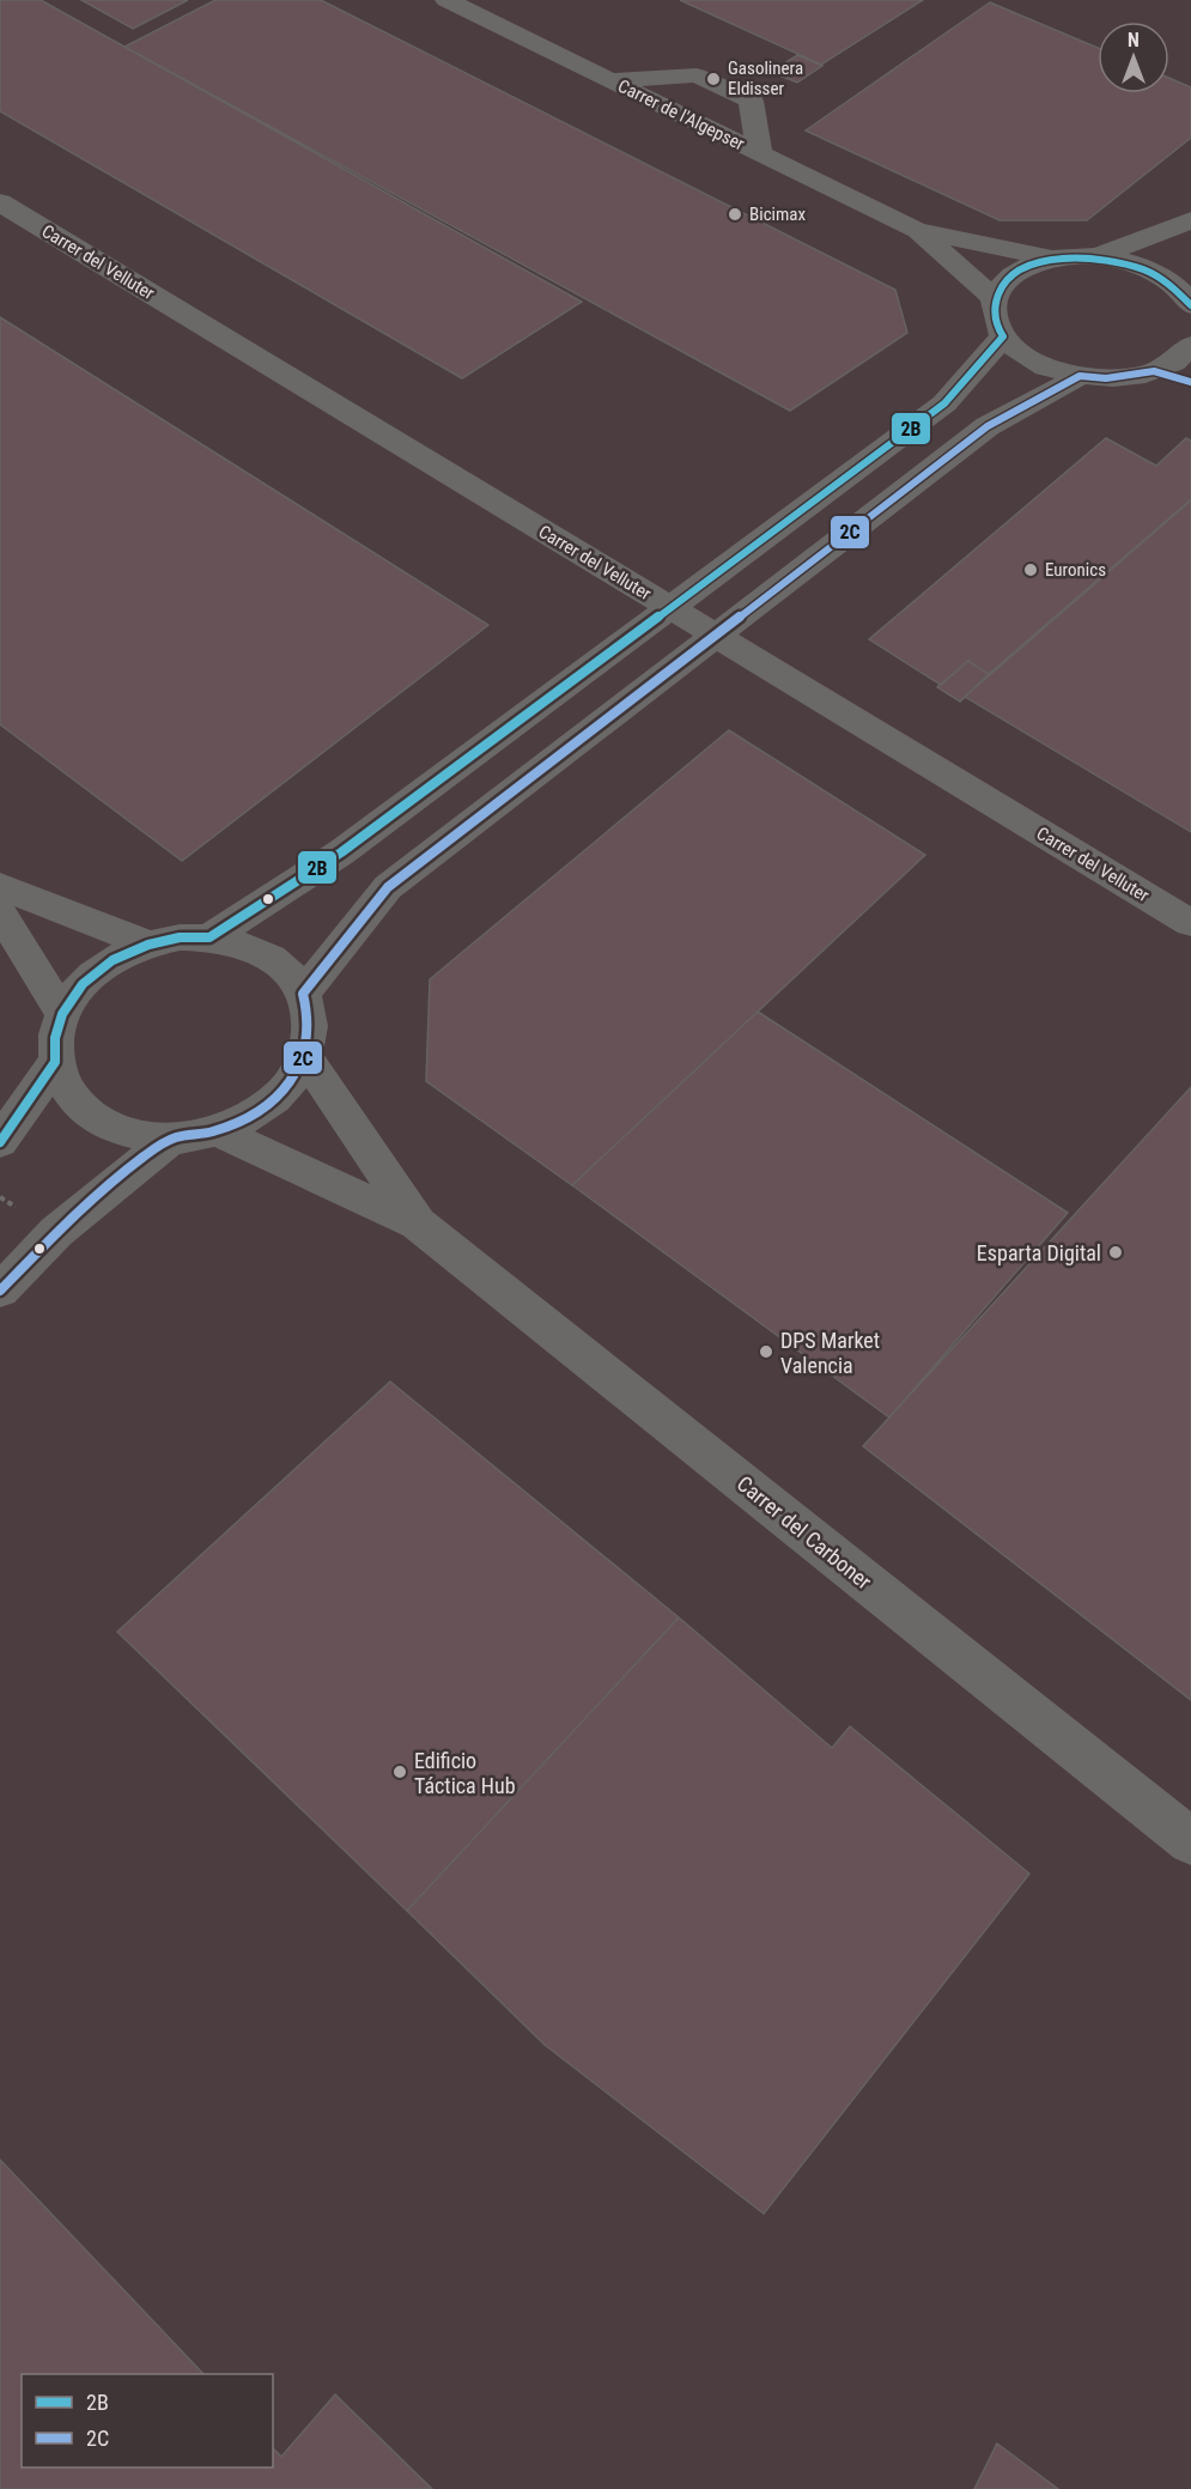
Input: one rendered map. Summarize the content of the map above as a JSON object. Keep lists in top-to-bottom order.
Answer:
{
  "streets": {
    "street": ["Carrer de l'Algepser", "Carrer del Velluter", "Carrer del Carboner"]
  },
  "places": [
    "Gasolinera Eldisser",
    "Bicimax",
    "Euronics",
    "Esparta Digital",
    "DPS Market Valencia",
    "Edificio Táctica Hub"
  ],
  "lines": ["transit line 2B", "transit line 2C"],
  "legend": ["2B", "2C"],
  "north": "top"
}
